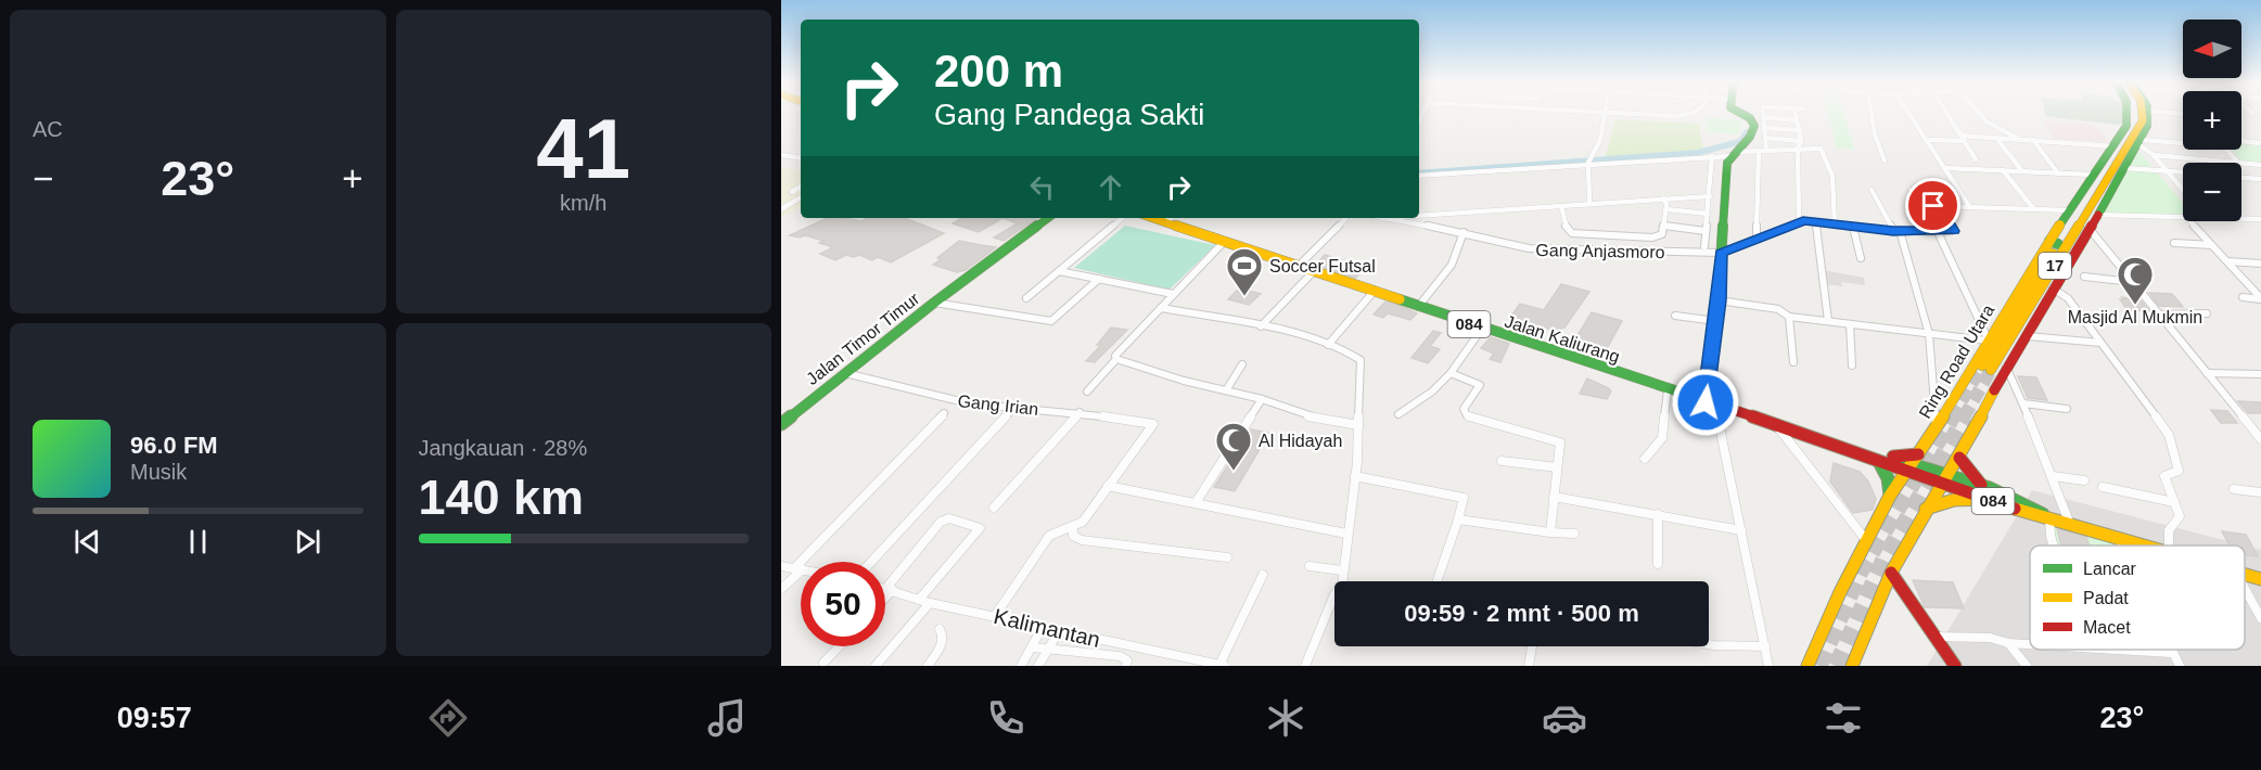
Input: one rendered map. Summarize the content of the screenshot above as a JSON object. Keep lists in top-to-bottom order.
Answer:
{
  "streets": {
    "main road": [
      "17",
      "084",
      "Jalan Timor Timur",
      "Jalan Kaliurang",
      "Ring Road Utara"
    ],
    "street": ["Gang Anjasmoro", "Gang Irian", "Kalimantan"]
  },
  "crossings": [
    ["17", "Ring Road Utara"],
    ["Jalan Timor Timur", "Gang Irian"],
    ["Jalan Kaliurang", "Ring Road Utara"]
  ],
  "places": {
    "sports": ["Soccer Futsal"],
    "mosque": ["Masjid Al Mukmin", "Al Hidayah"]
  },
  "legend": ["Lancar", "Padat", "Macet"],
  "north": "left",
  "page": {
    "tile": [
      "AC",
      ["41", "km/h"],
      ["Jangkauan · 28%", "140 km"]
    ],
    "map_buttons": ["+", "−"],
    "turn": ["200 m", "Gang Pandega Sakti"],
    "heat": ["−", "23°", "+"],
    "song": ["96.0 FM", "Musik"],
    "limit": "50",
    "trip": "09:59 · 2 mnt · 500 m",
    "tabs": ["09:57", "23°"]
  }
}
